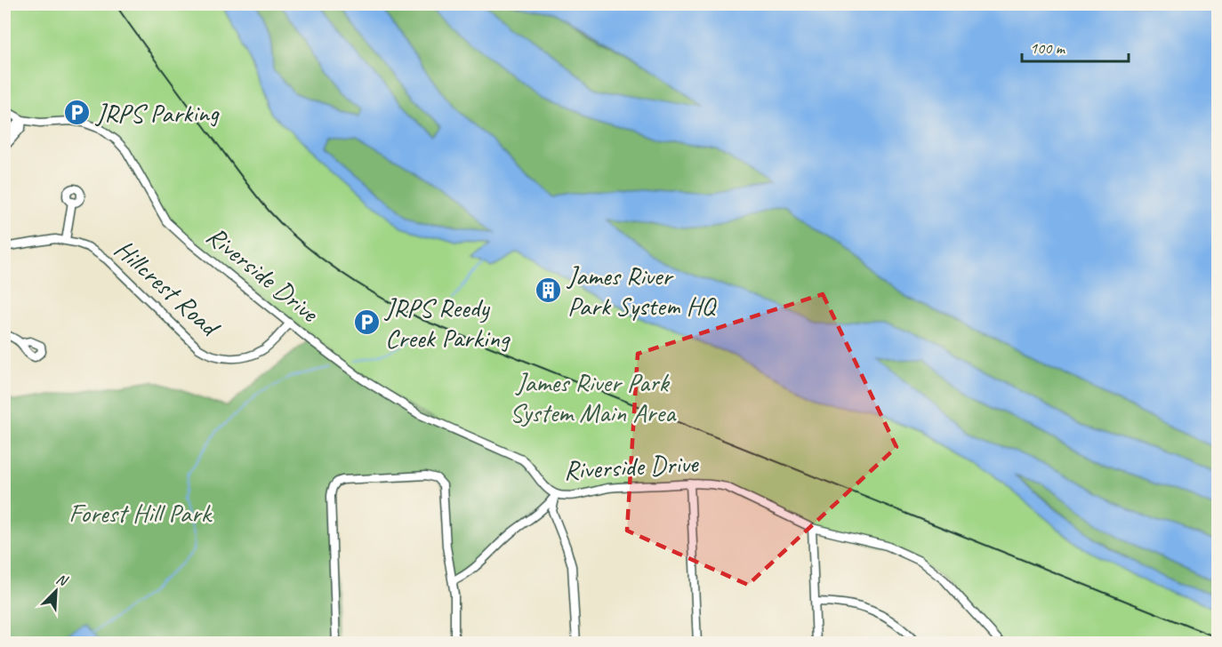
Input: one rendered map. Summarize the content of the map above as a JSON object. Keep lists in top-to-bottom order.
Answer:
{
  "streets": {
    "street": ["Riverside Drive", "Hillcrest Road"]
  },
  "crossings": [
    ["Riverside Drive", "Hillcrest Road"]
  ],
  "parks": ["James River Park System Main Area", "Forest Hill Park"],
  "places": {
    "parking": ["JRPS Parking", "JRPS Reedy Creek Parking"],
    "building": ["James River Park System HQ"]
  },
  "scale_bar": "100 m",
  "north": "top right"
}
